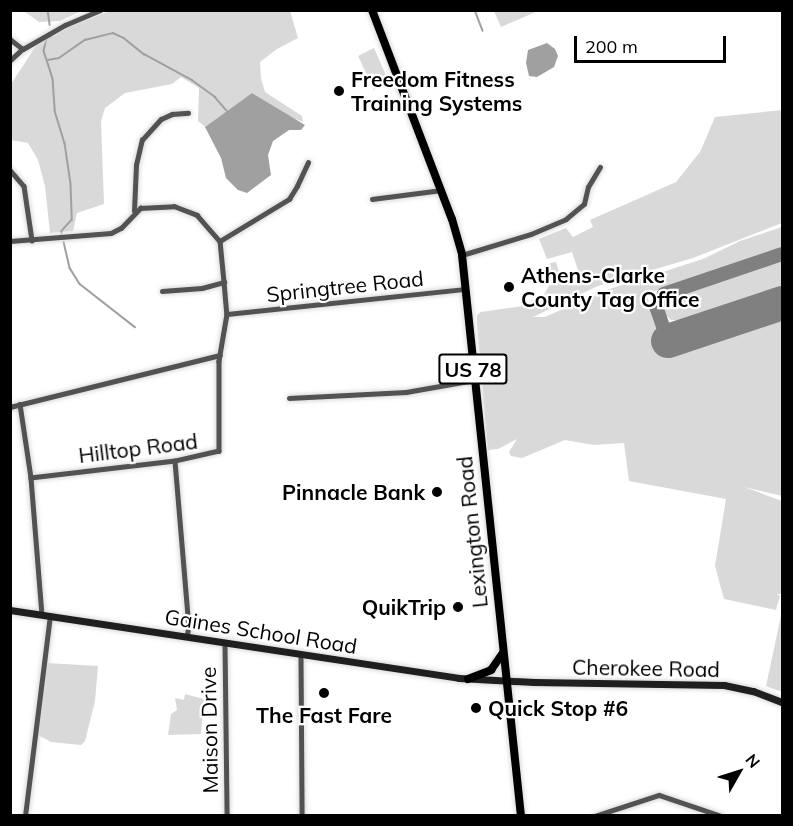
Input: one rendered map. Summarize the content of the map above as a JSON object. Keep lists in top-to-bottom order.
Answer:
{
  "streets": {
    "highway": ["US 78", "Lexington Road"],
    "main road": ["Gaines School Road", "Cherokee Road"],
    "street": ["Springtree Road", "Hilltop Road", "Maison Drive"]
  },
  "crossings": [
    ["Springtree Road", "Hilltop Road"],
    ["Springtree Road", "Lexington Road"],
    ["US 78", "Lexington Road"],
    ["Lexington Road", "Gaines School Road"],
    ["Lexington Road", "Cherokee Road"],
    ["Gaines School Road", "Cherokee Road"],
    ["Gaines School Road", "Maison Drive"]
  ],
  "places": [
    "Freedom Fitness Training Systems",
    "Athens-Clarke County Tag Office",
    "Pinnacle Bank",
    "QuikTrip",
    "The Fast Fare",
    "Quick Stop #6"
  ],
  "scale_bar": "200 m",
  "north": "top right"
}
